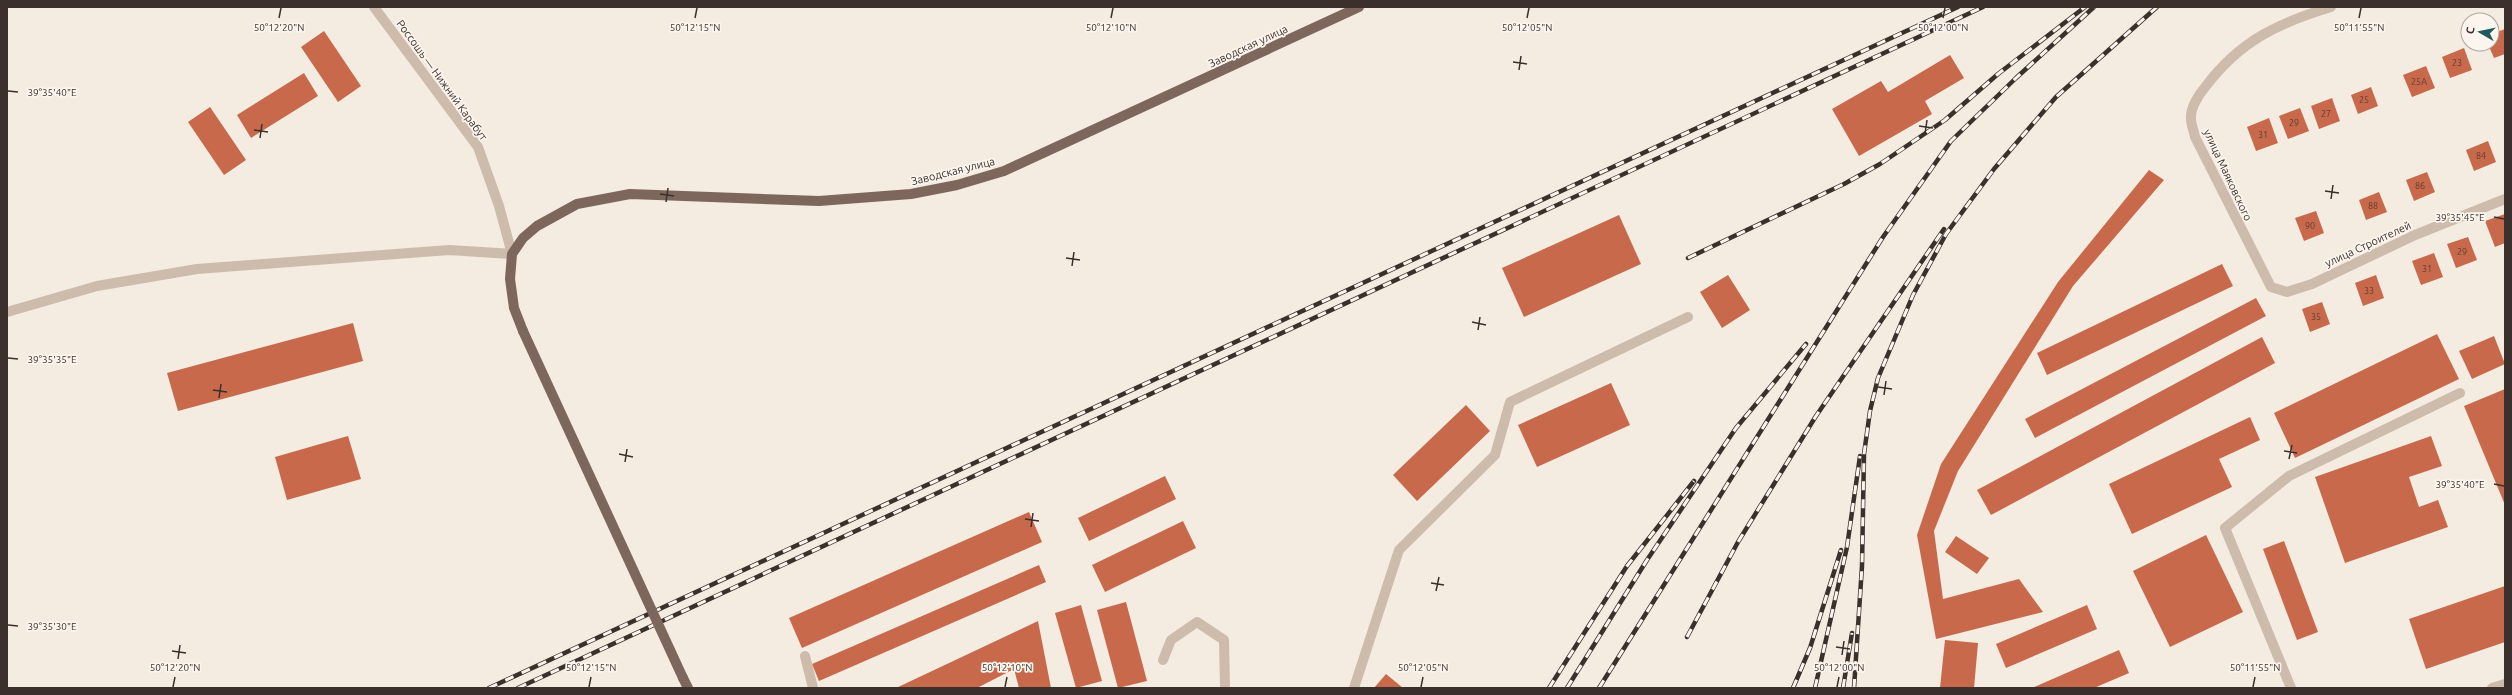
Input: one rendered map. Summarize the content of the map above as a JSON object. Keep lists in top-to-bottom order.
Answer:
{
  "streets": {
    "main road": ["Заводская улица", "Россошь — Нижний Карабут"],
    "street": ["улица Маяковского", "улица Строителей"]
  },
  "crossings": [
    ["Заводская улица", "Россошь — Нижний Карабут"],
    ["улица Маяковского", "улица Строителей"]
  ],
  "house_numbers": [
    "23",
    "25А",
    "25",
    "27",
    "29",
    "31",
    "84",
    "86",
    "88",
    "90",
    "29",
    "31",
    "33",
    "35"
  ],
  "north": "left",
  "coordinates": [
    "50°12'20\"N",
    "50°12'15\"N",
    "50°12'10\"N",
    "50°12'05\"N",
    "50°12'00\"N",
    "50°11'55\"N",
    "39°35'40\"E",
    "39°35'45\"E",
    "39°35'35\"E",
    "39°35'30\"E"
  ]
}
